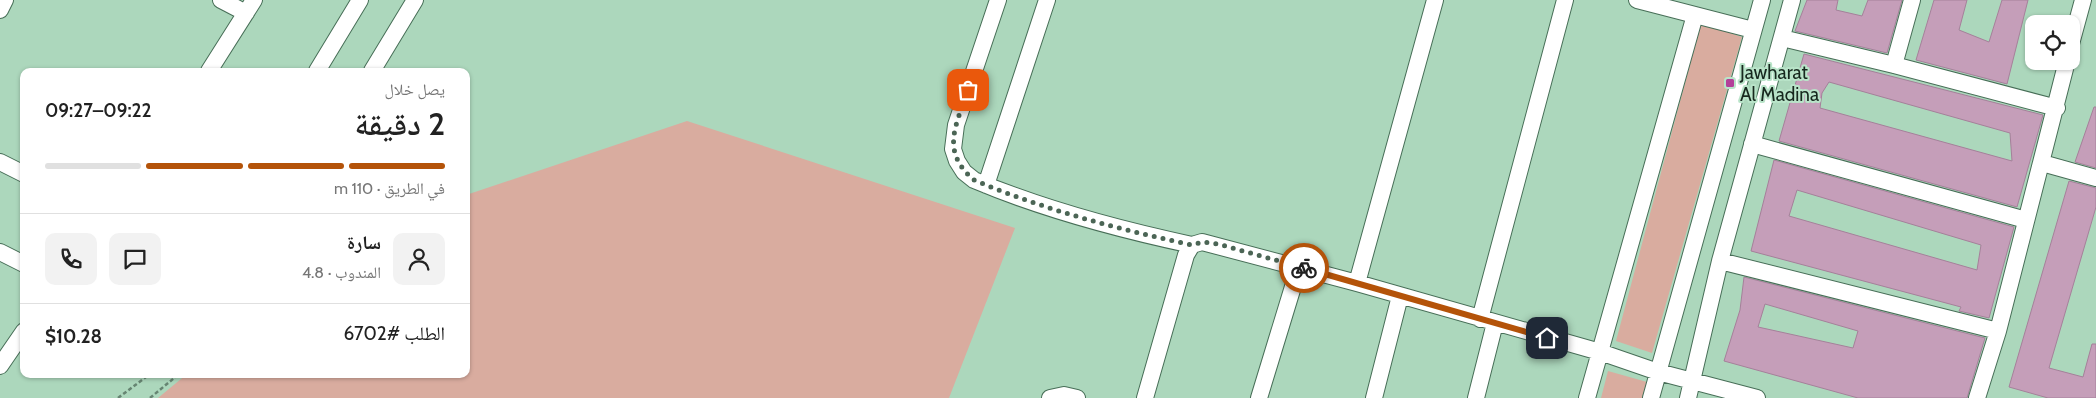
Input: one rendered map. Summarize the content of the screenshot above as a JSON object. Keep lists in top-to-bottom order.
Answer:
{
  "places": {
    "transit": ["Jawharat Al Madina"]
  },
  "page": {
    "heading": ["2 دقيقة", "يصل خلال", "09:22–09:27"],
    "panel": [
      "سارة",
      "المندوب · 4.8",
      "الطلب #6702",
      "$10.28"
    ],
    "bar": "في الطريق · 110 m"
  }
}
